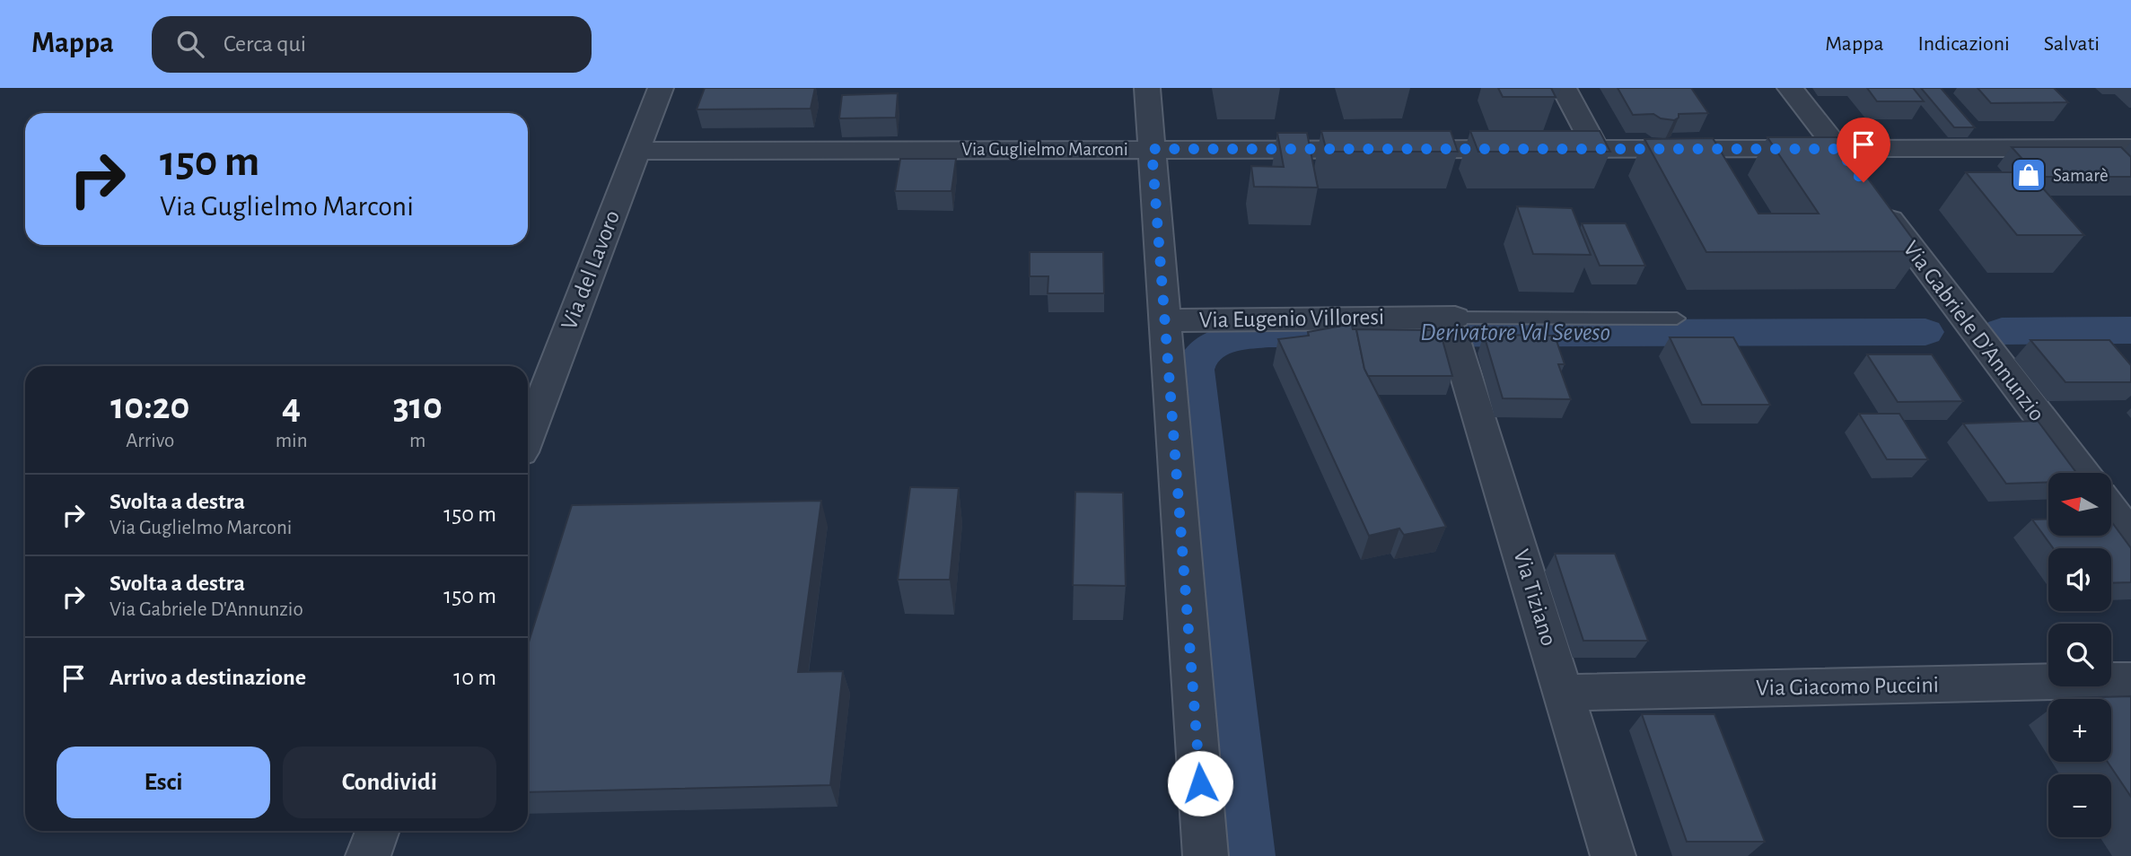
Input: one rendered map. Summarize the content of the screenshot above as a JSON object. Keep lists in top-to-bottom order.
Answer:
{
  "streets": {
    "street": [
      "Via Guglielmo Marconi",
      "Via del Lavoro",
      "Via Eugenio Villoresi",
      "Via Gabriele D'Annunzio",
      "Via Tiziano",
      "Via Giacomo Puccini"
    ]
  },
  "crossings": [
    ["Via Guglielmo Marconi", "Via del Lavoro"],
    ["Via Guglielmo Marconi", "Via Gabriele D'Annunzio"],
    ["Via Eugenio Villoresi", "Via Tiziano"],
    ["Via Tiziano", "Via Giacomo Puccini"]
  ],
  "water": ["Derivatore Val Seveso"],
  "places": {
    "shop": ["Samarè"]
  },
  "north": "left",
  "page": {
    "header": "Mappa",
    "search": "Cerca qui",
    "nav": ["Mappa", "Indicazioni", "Salvati"],
    "turn": ["150 m", "Via Guglielmo Marconi"],
    "eta": [
      "10:20",
      "Arrivo",
      "4",
      "min",
      "310",
      "m"
    ],
    "map_buttons": ["+", "−"],
    "list": [
      {
        "name": "Svolta a destra",
        "note": "Via Guglielmo Marconi",
        "value": "150 m"
      },
      {
        "name": "Svolta a destra",
        "note": "Via Gabriele D'Annunzio",
        "value": "150 m"
      },
      {
        "name": "Arrivo a destinazione",
        "value": "10 m"
      }
    ],
    "buttons": ["Esci", "Condividi"]
  }
}
